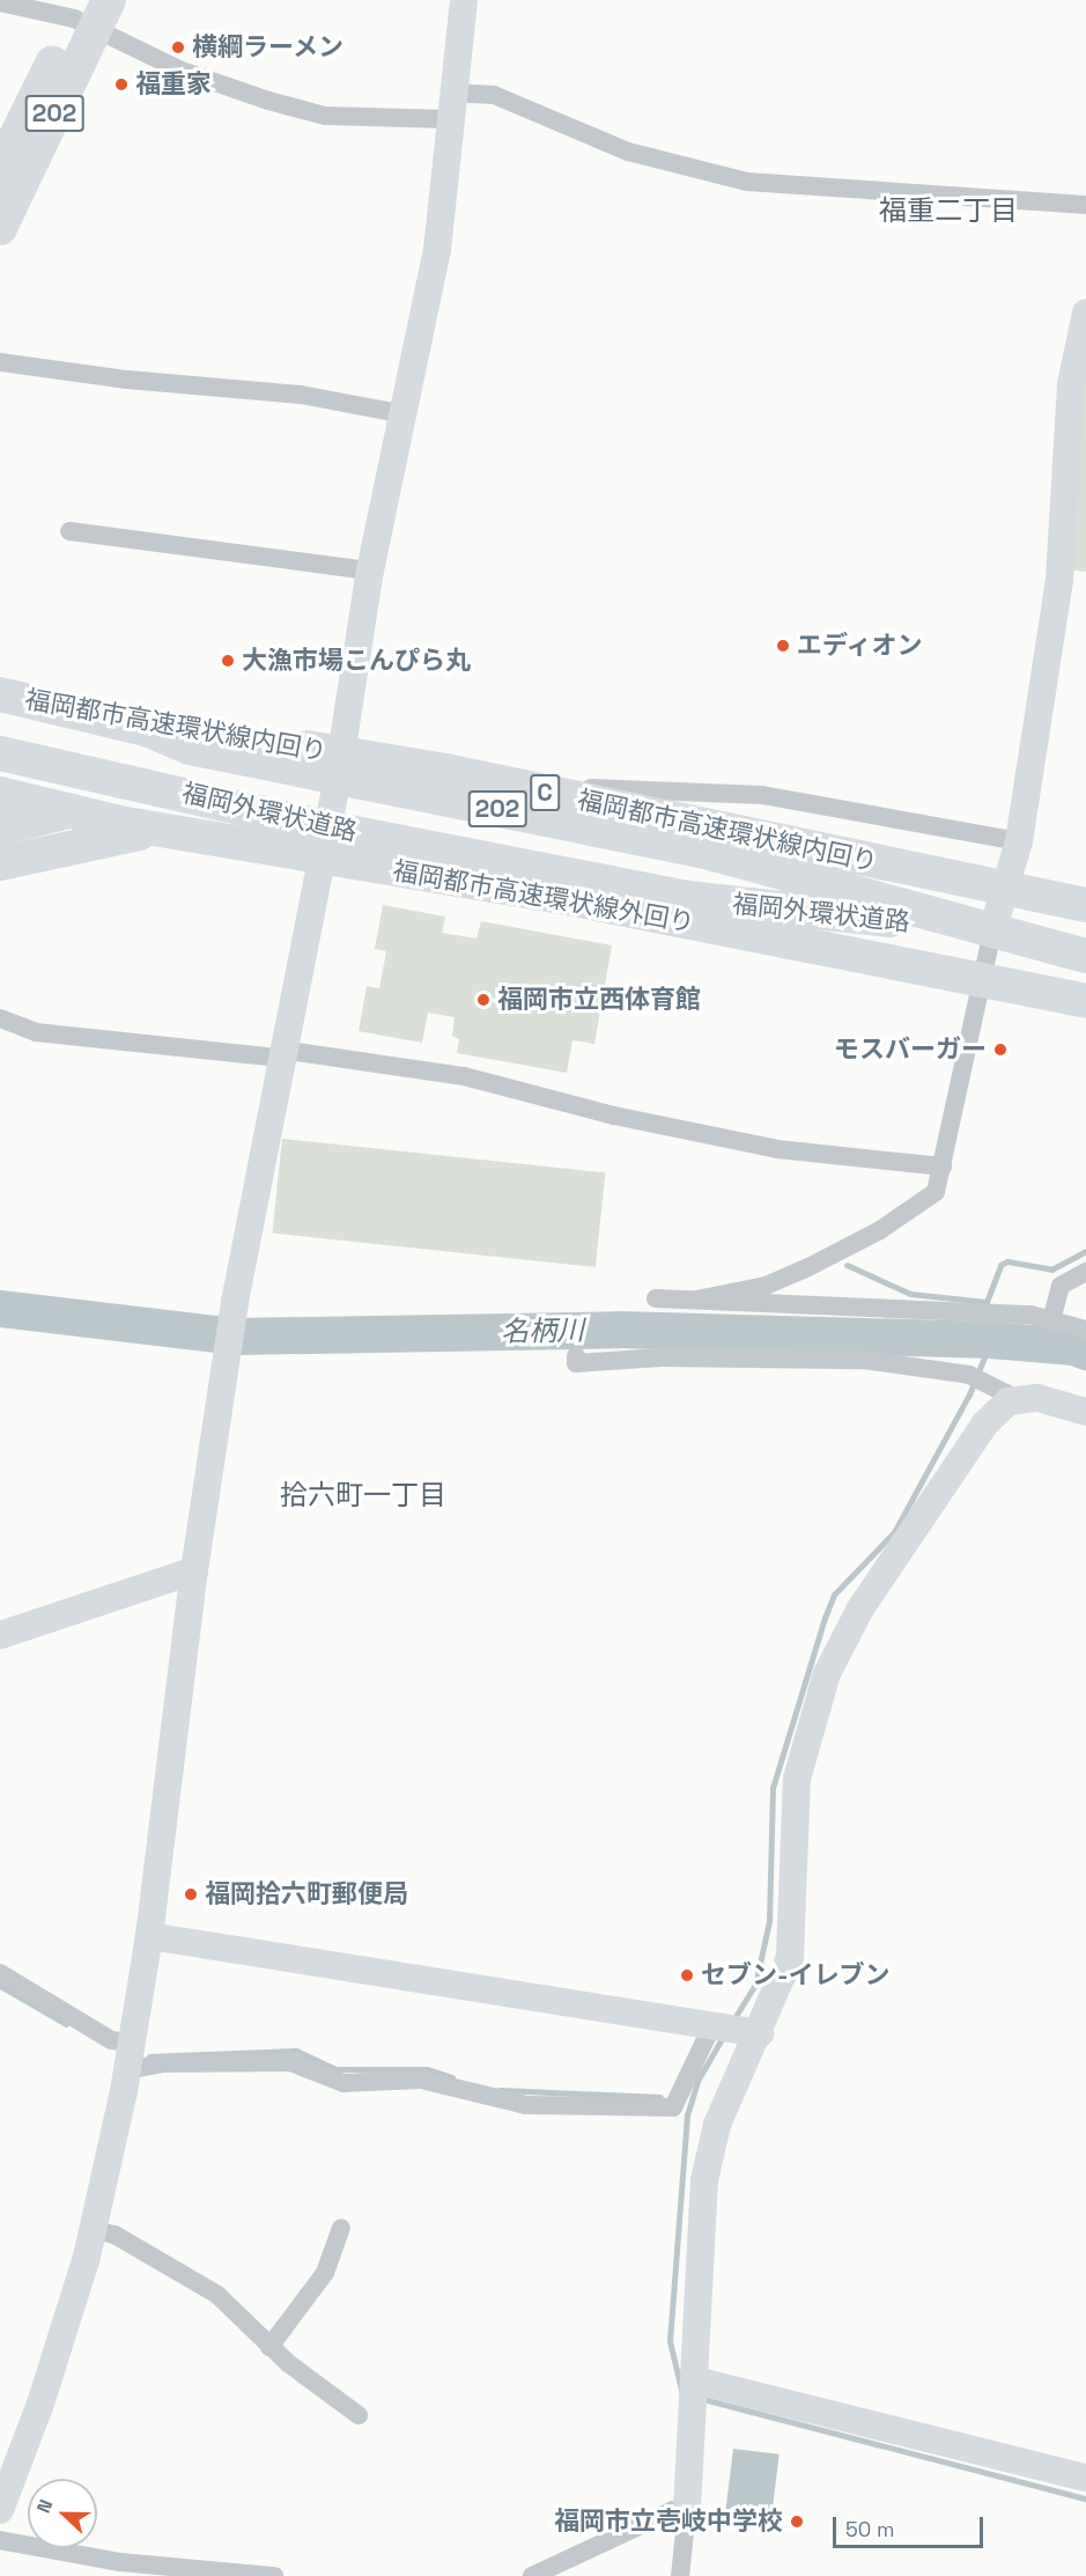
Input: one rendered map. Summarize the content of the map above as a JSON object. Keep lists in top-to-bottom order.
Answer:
{
  "streets": {
    "highway": [
      "202",
      "福岡都市高速環状線内回り",
      "C",
      "福岡外環状道路",
      "福岡都市高速環状線外回り"
    ]
  },
  "crossings": [
    ["202", "福岡外環状道路"],
    ["福岡都市高速環状線内回り", "福岡外環状道路"]
  ],
  "districts": ["福重二丁目", "拾六町一丁目"],
  "water": ["名柄川"],
  "places": [
    "横綱ラーメン",
    "福重家",
    "エディオン",
    "大漁市場こんぴら丸",
    "福岡市立西体育館",
    "モスバーガー",
    "福岡拾六町郵便局",
    "セブン-イレブン",
    "福岡市立壱岐中学校"
  ],
  "scale_bar": "50 m",
  "north": "left"
}
